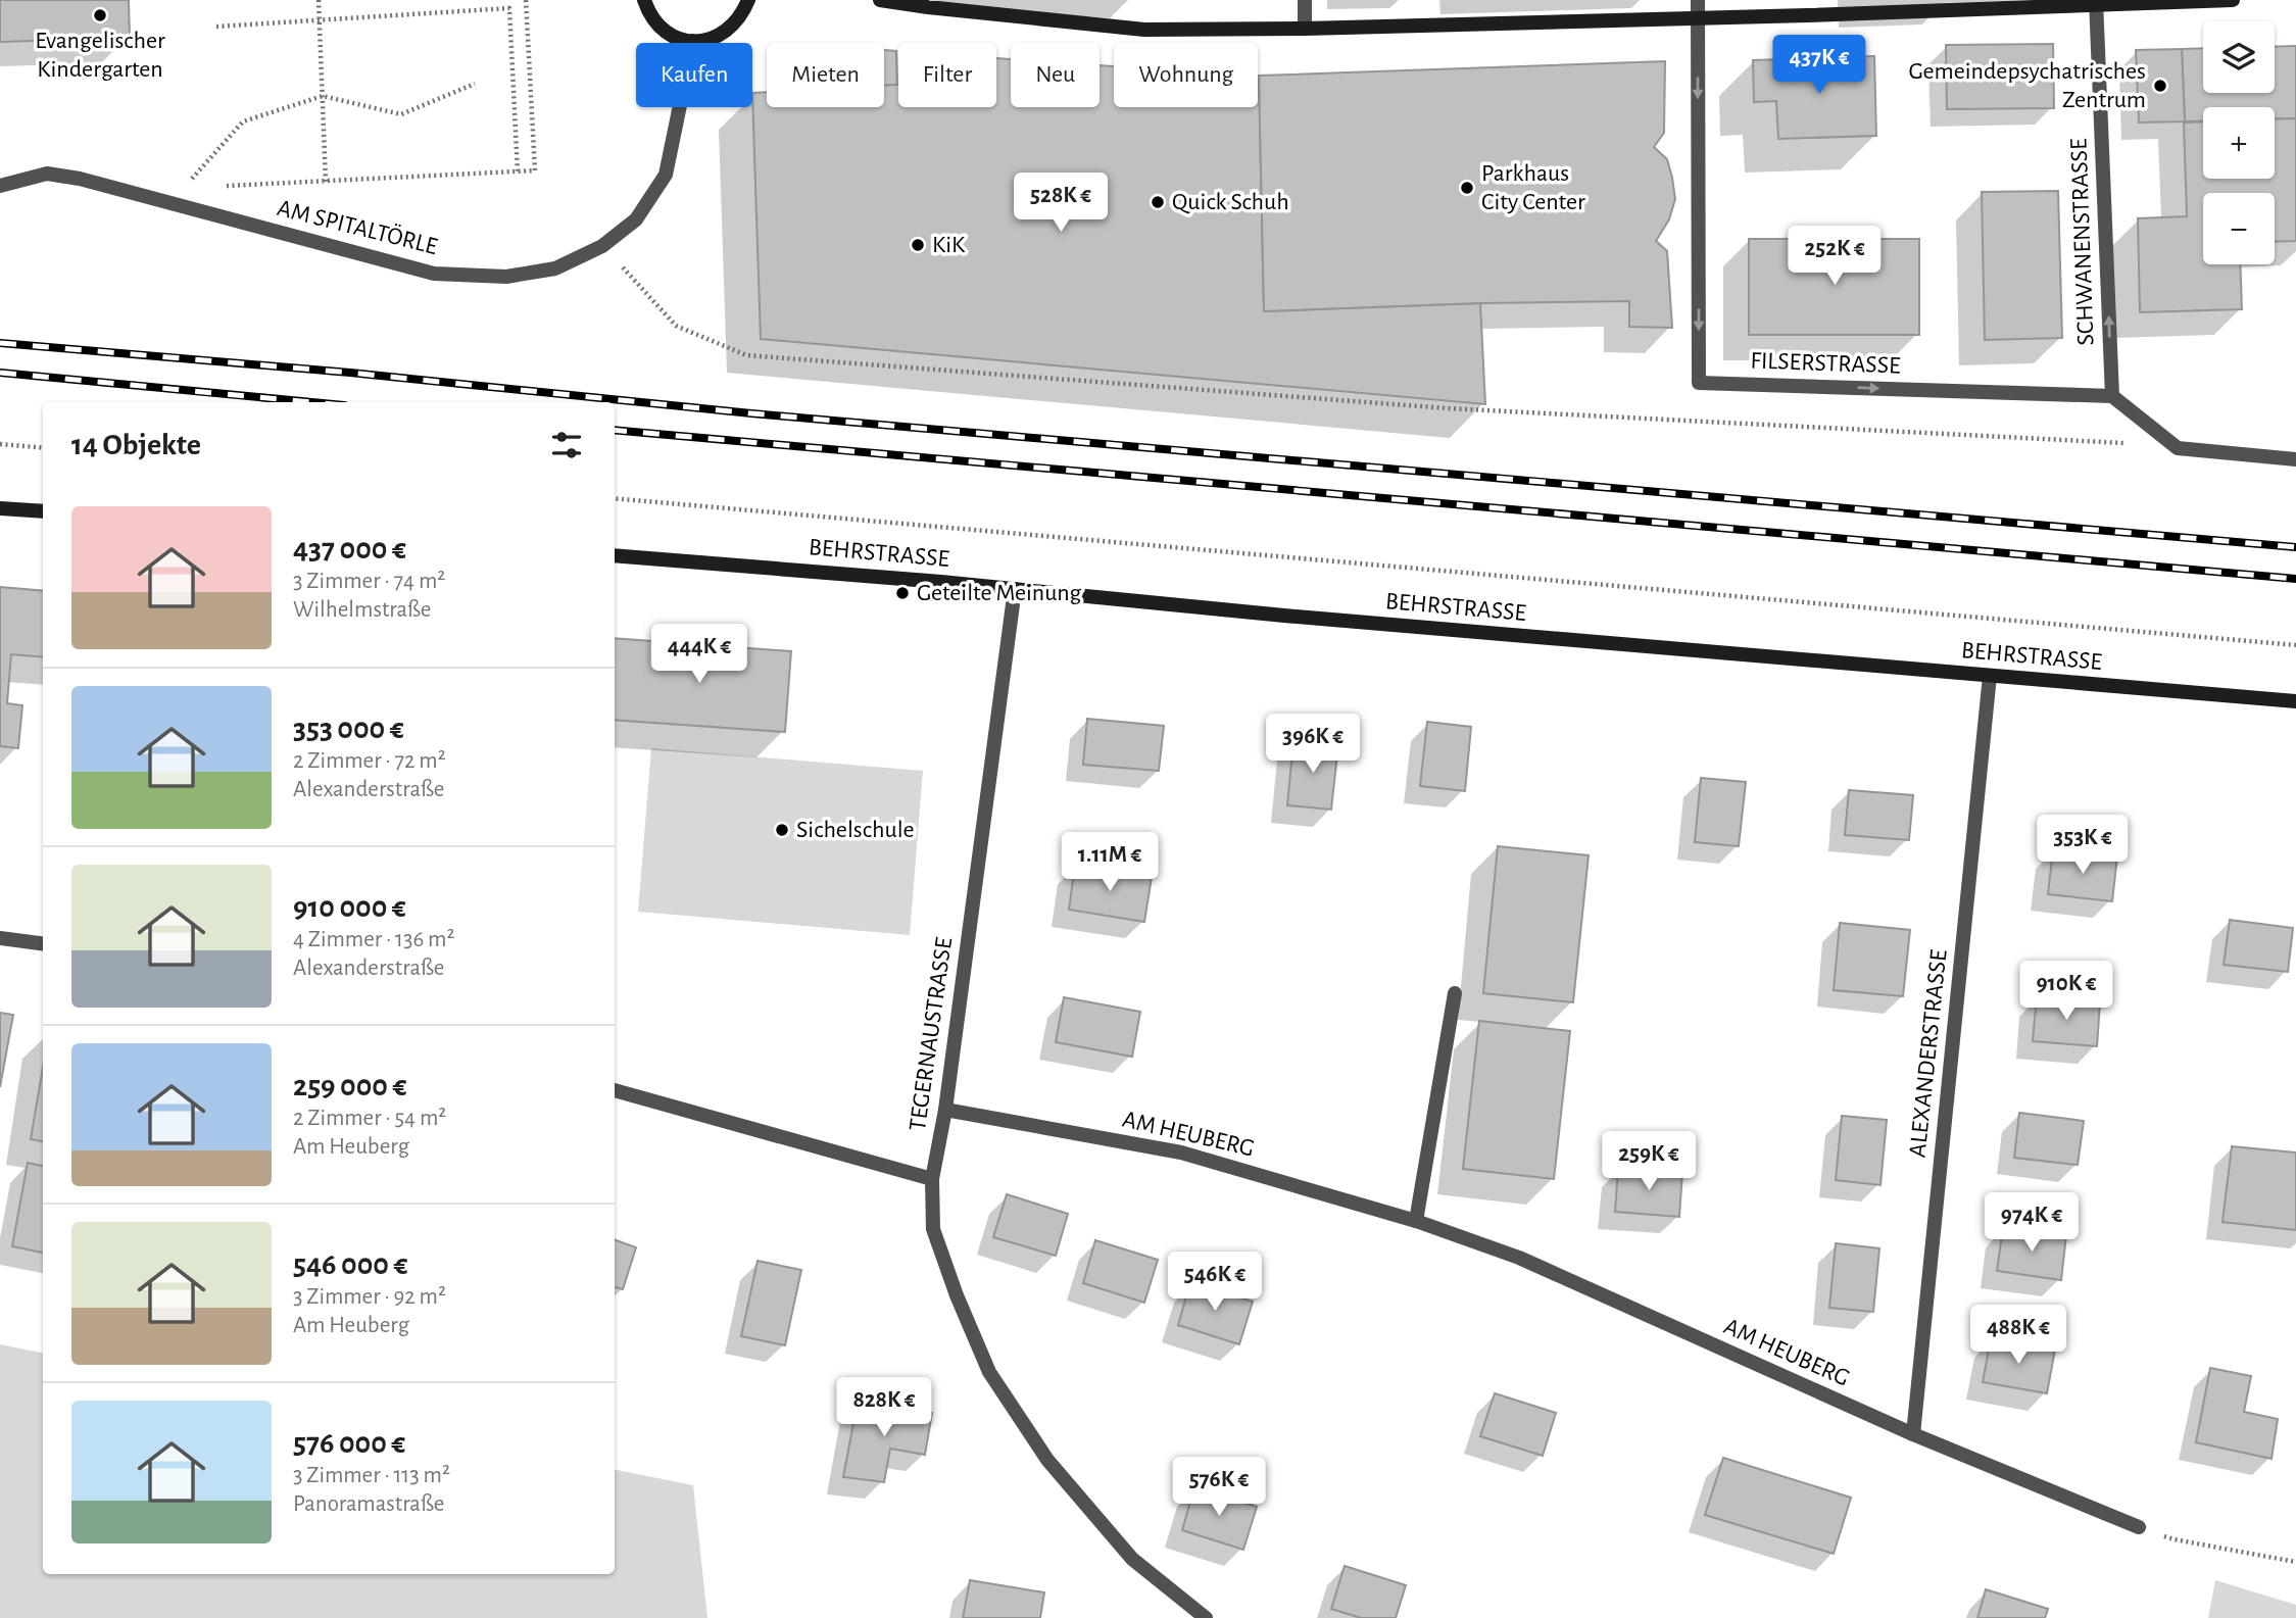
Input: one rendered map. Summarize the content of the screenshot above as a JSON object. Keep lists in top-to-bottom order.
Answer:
{
  "streets": {
    "street": [
      "AM SPITALTÖRLE",
      "SCHWANENSTRASSE",
      "FILSERSTRASSE",
      "BEHRSTRASSE",
      "TEGERNAUSTRASSE",
      "ALEXANDERSTRASSE",
      "AM HEUBERG"
    ]
  },
  "crossings": [
    ["SCHWANENSTRASSE", "FILSERSTRASSE"],
    ["BEHRSTRASSE", "TEGERNAUSTRASSE"],
    ["BEHRSTRASSE", "ALEXANDERSTRASSE"],
    ["TEGERNAUSTRASSE", "AM HEUBERG"],
    ["ALEXANDERSTRASSE", "AM HEUBERG"]
  ],
  "one_way": ["SCHWANENSTRASSE"],
  "places": [
    "Evangelischer Kindergarten",
    "Gemeindepsychatrisches Zentrum",
    "Parkhaus City Center",
    "Quick Schuh",
    "KiK",
    "Geteilte Meinung",
    "Sichelschule"
  ],
  "page": {
    "map_buttons": ["+", "−"],
    "price": [
      "437K €",
      "528K €",
      "252K €",
      "444K €",
      "396K €",
      "353K €",
      "1.11M €",
      "910K €",
      "259K €",
      "974K €",
      "546K €",
      "488K €",
      "828K €",
      "576K €"
    ],
    "chip": [
      "Kaufen",
      "Mieten",
      "Filter",
      "Neu",
      "Wohnung"
    ],
    "heading": "14 Objekte",
    "list": [
      {
        "name": "437 000 €",
        "note": "3 Zimmer · 74 m² · Wilhelmstraße"
      },
      {
        "name": "353 000 €",
        "note": "2 Zimmer · 72 m² · Alexanderstraße"
      },
      {
        "name": "910 000 €",
        "note": "4 Zimmer · 136 m² · Alexanderstraße"
      },
      {
        "name": "259 000 €",
        "note": "2 Zimmer · 54 m² · Am Heuberg"
      },
      {
        "name": "546 000 €",
        "note": "3 Zimmer · 92 m² · Am Heuberg"
      },
      {
        "name": "576 000 €",
        "note": "3 Zimmer · 113 m² · Panoramastraße"
      }
    ]
  }
}
